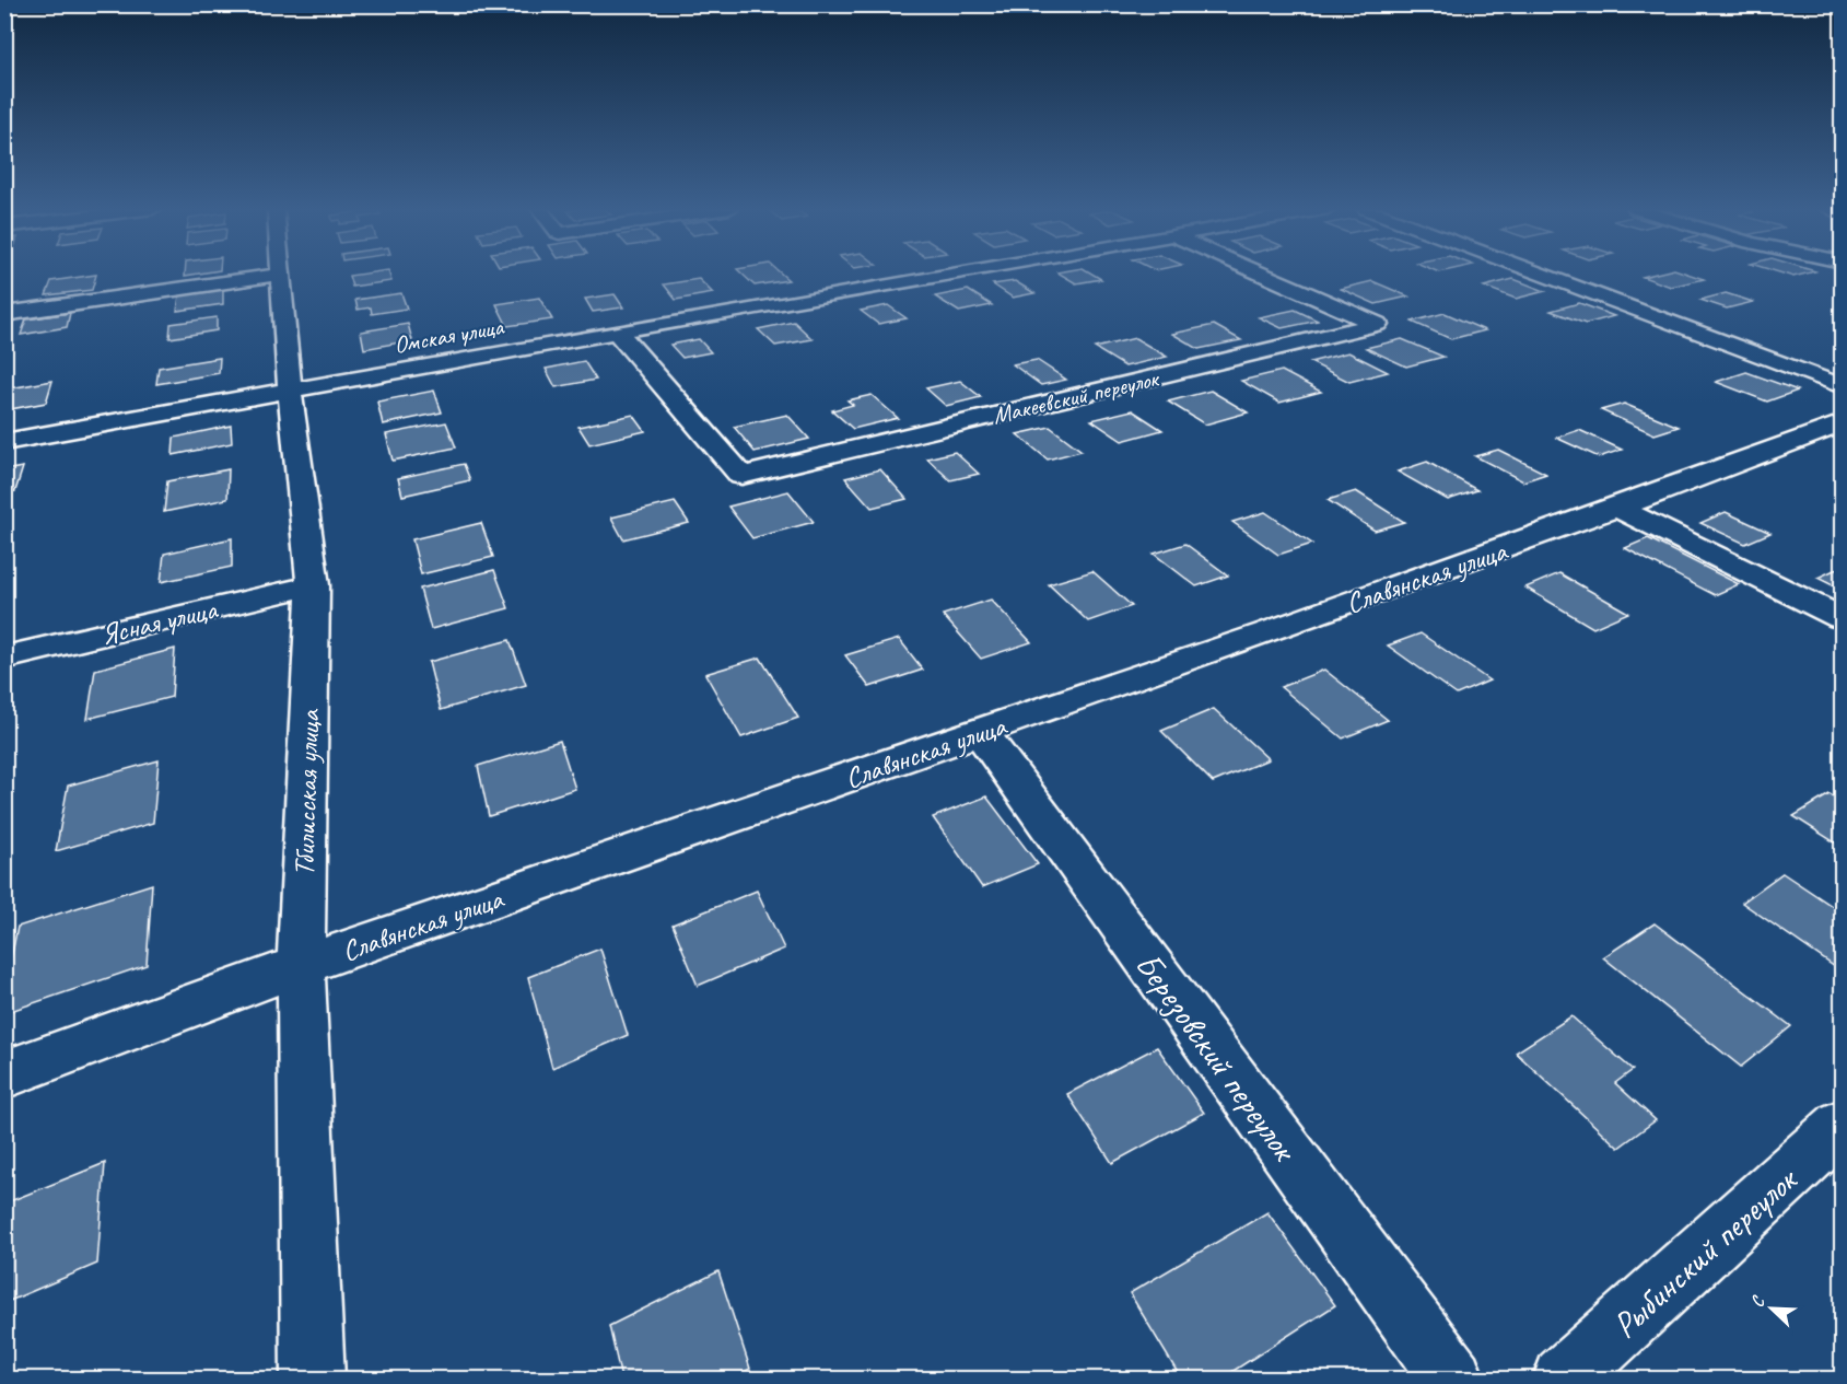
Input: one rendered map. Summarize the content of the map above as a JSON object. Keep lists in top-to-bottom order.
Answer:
{
  "streets": {
    "street": [
      "Омская улица",
      "Макеевский переулок",
      "Славянская улица",
      "Ясная улица",
      "Тбилисская улица",
      "Березовский переулок",
      "Рыбинский переулок"
    ]
  },
  "crossings": [
    ["Омская улица", "Макеевский переулок"],
    ["Омская улица", "Тбилисская улица"],
    ["Славянская улица", "Тбилисская улица"],
    ["Славянская улица", "Березовский переулок"],
    ["Ясная улица", "Тбилисская улица"]
  ],
  "north": "top left"
}
